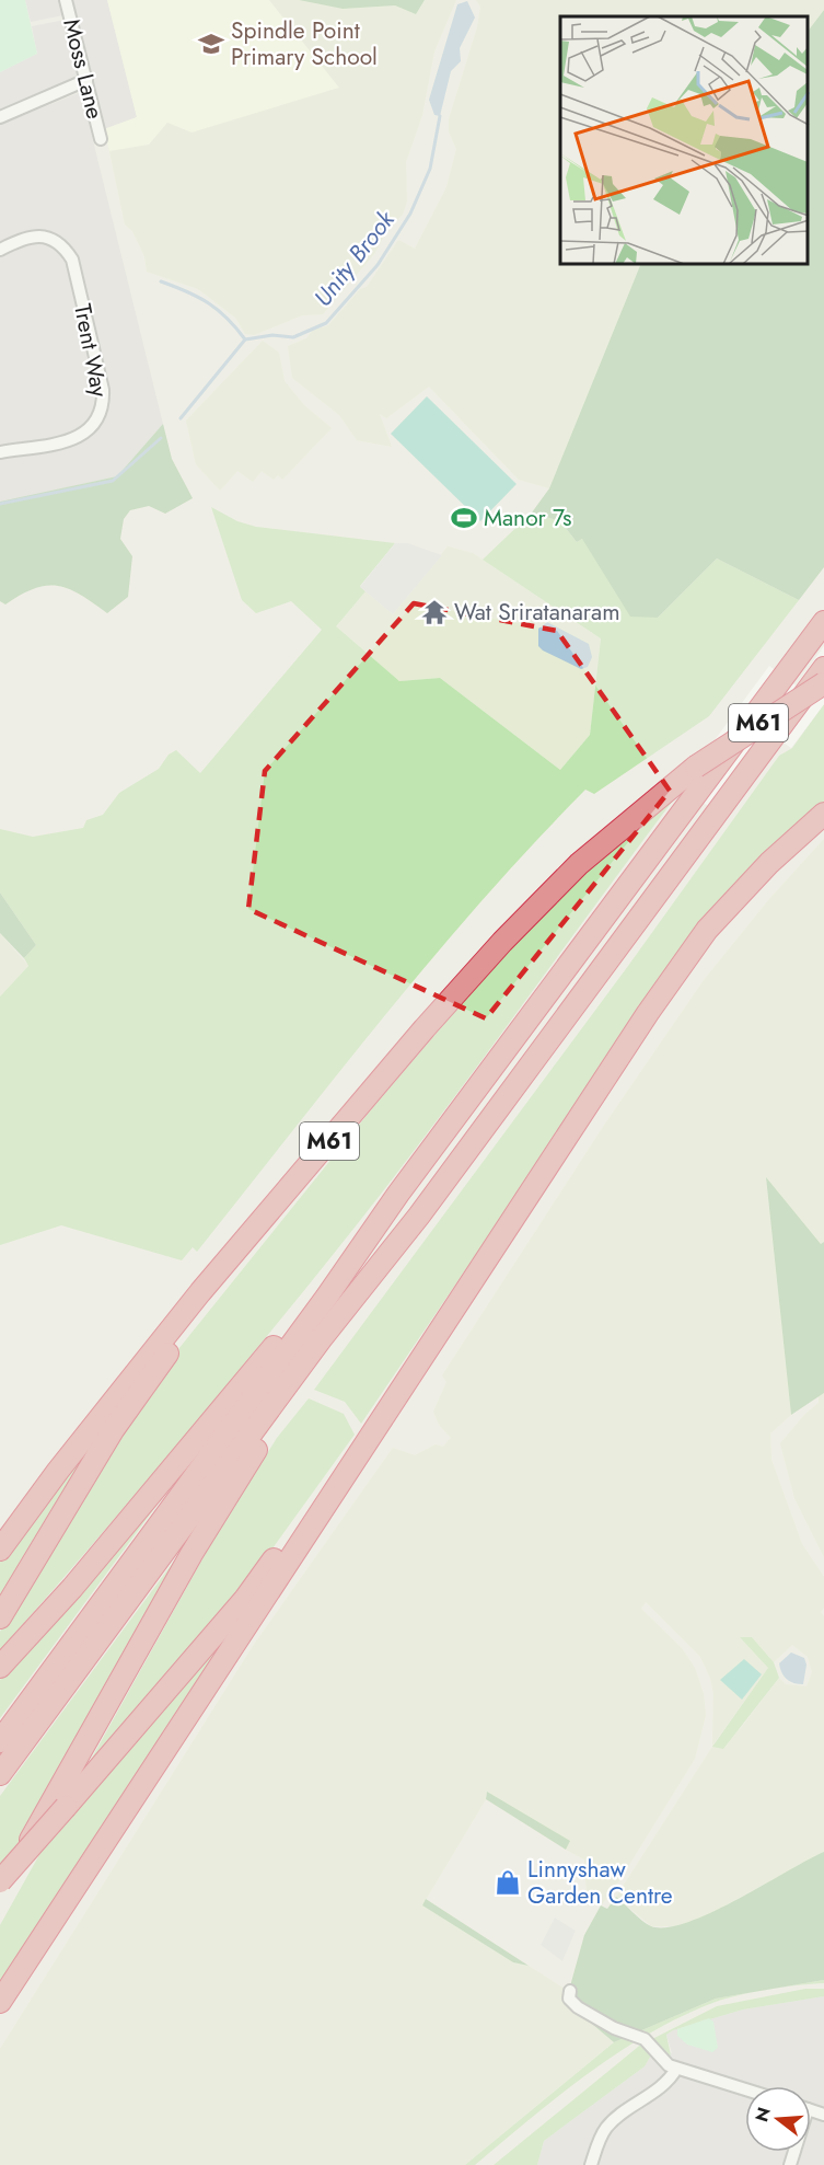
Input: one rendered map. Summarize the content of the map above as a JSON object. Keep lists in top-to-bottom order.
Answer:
{
  "streets": {
    "highway": ["M61"],
    "street": ["Moss Lane", "Trent Way"]
  },
  "water": ["Unity Brook"],
  "places": {
    "school or university": ["Spindle Point Primary School"],
    "sports": ["Manor 7s"],
    "temple": ["Wat Sriratanaram"],
    "shop": ["Linnyshaw Garden Centre"]
  },
  "north": "left"
}
